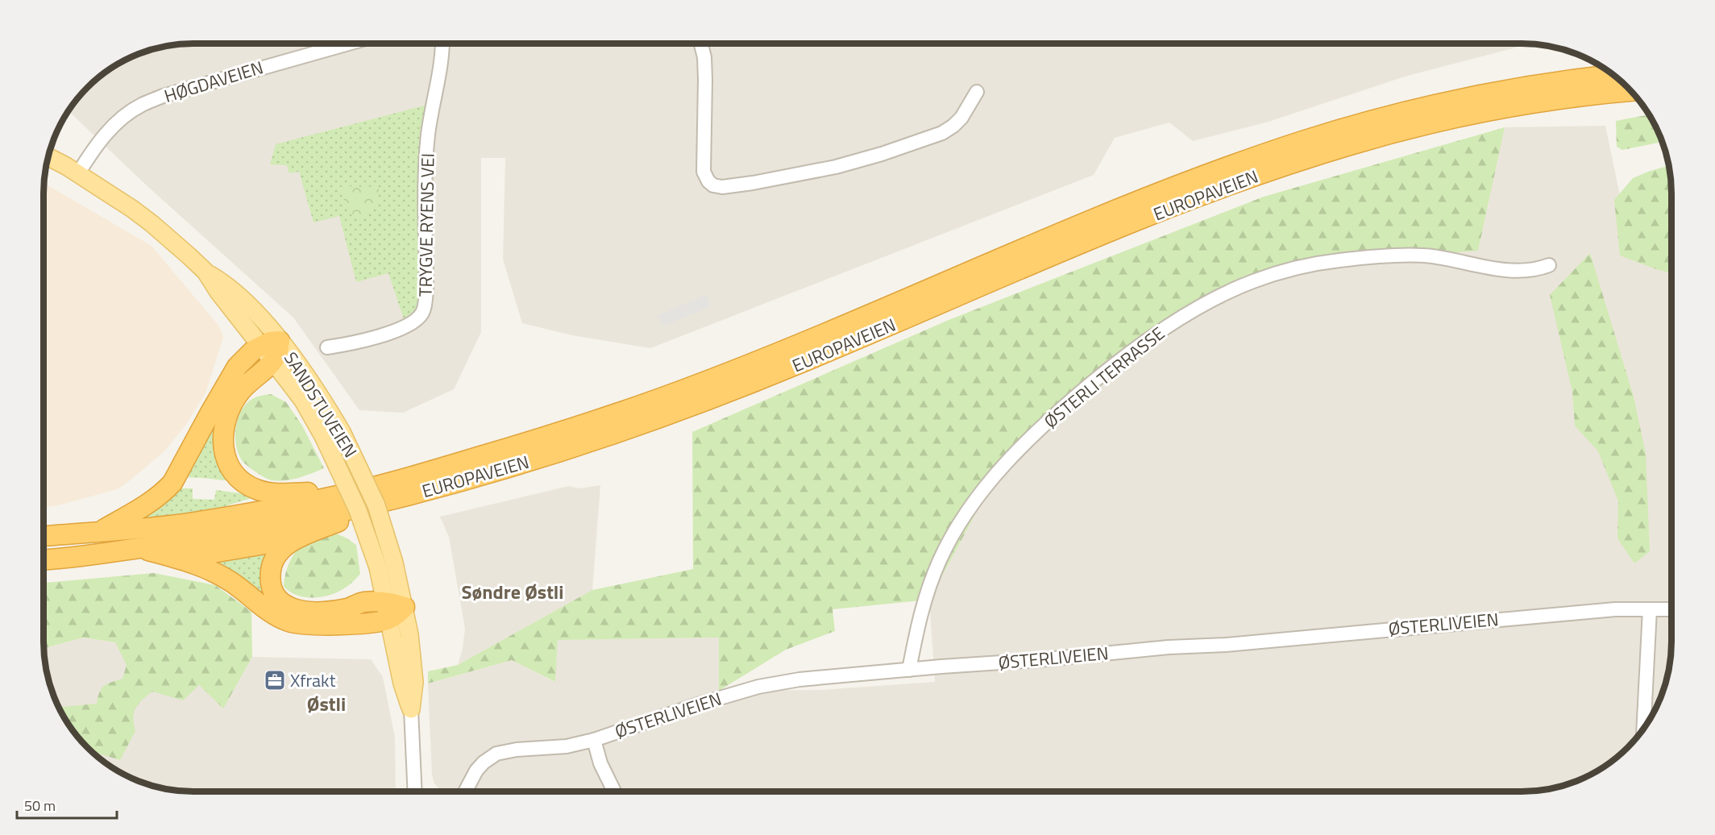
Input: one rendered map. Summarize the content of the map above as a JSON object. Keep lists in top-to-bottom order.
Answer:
{
  "streets": {
    "highway": ["EUROPAVEIEN"],
    "main road": ["SANDSTUVEIEN"],
    "street": [
      "HØGDAVEIEN",
      "TRYGVE RYENS VEI",
      "ØSTERLI TERRASSE",
      "ØSTERLIVEIEN"
    ]
  },
  "crossings": [
    ["HØGDAVEIEN", "SANDSTUVEIEN"],
    ["ØSTERLI TERRASSE", "ØSTERLIVEIEN"]
  ],
  "districts": ["Søndre Østli", "Østli"],
  "places": {
    "office": ["Xfrakt"]
  },
  "scale_bar": "50 m"
}
